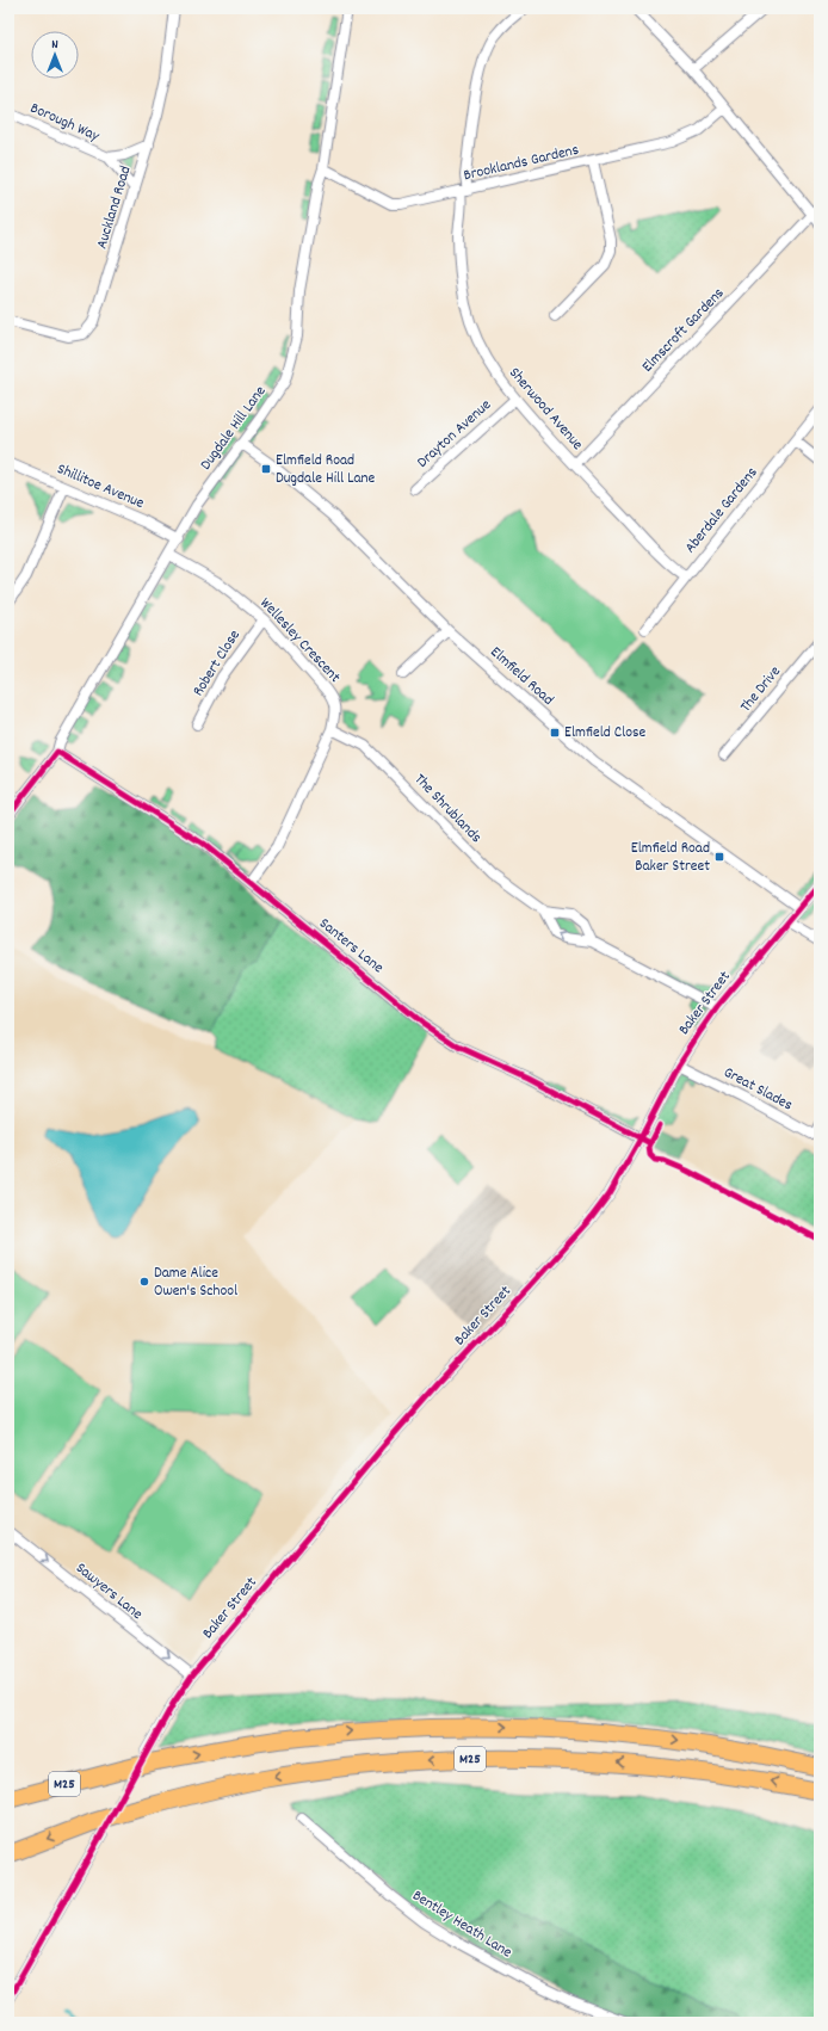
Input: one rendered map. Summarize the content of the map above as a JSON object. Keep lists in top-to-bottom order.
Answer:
{
  "streets": {
    "highway": ["M25"],
    "street": [
      "Borough Way",
      "Brooklands Gardens",
      "Auckland Road",
      "Elmscroft Gardens",
      "Sherwood Avenue",
      "Dugdale Hill Lane",
      "Drayton Avenue",
      "Shillitoe Avenue",
      "Aberdale Gardens",
      "Wellesley Crescent",
      "Robert Close",
      "Elmfield Road",
      "The Drive",
      "The Shrublands",
      "Santers Lane",
      "Baker Street",
      "Great Slades",
      "Sawyers Lane",
      "Bentley Heath Lane"
    ]
  },
  "crossings": [
    ["Borough Way", "Auckland Road"],
    ["Brooklands Gardens", "Sherwood Avenue"],
    ["Brooklands Gardens", "Dugdale Hill Lane"],
    ["Elmscroft Gardens", "Sherwood Avenue"],
    ["Sherwood Avenue", "Drayton Avenue"],
    ["Sherwood Avenue", "Aberdale Gardens"],
    ["Dugdale Hill Lane", "Shillitoe Avenue"],
    ["Dugdale Hill Lane", "Wellesley Crescent"],
    ["Dugdale Hill Lane", "Elmfield Road"],
    ["Dugdale Hill Lane", "Santers Lane"],
    ["Wellesley Crescent", "Robert Close"],
    ["Wellesley Crescent", "The Shrublands"],
    ["Wellesley Crescent", "Santers Lane"],
    ["Elmfield Road", "Baker Street"],
    ["The Shrublands", "Baker Street"],
    ["Santers Lane", "Baker Street"],
    ["Baker Street", "Great Slades"],
    ["Baker Street", "Sawyers Lane"],
    ["Baker Street", "M25"]
  ],
  "one_way": ["Sawyers Lane"],
  "places": {
    "transit": ["Elmfield Road Dugdale Hill Lane", "Elmfield Close", "Elmfield Road Baker Street"],
    "other": ["Dame Alice Owen's School"]
  },
  "north": "top"
}
